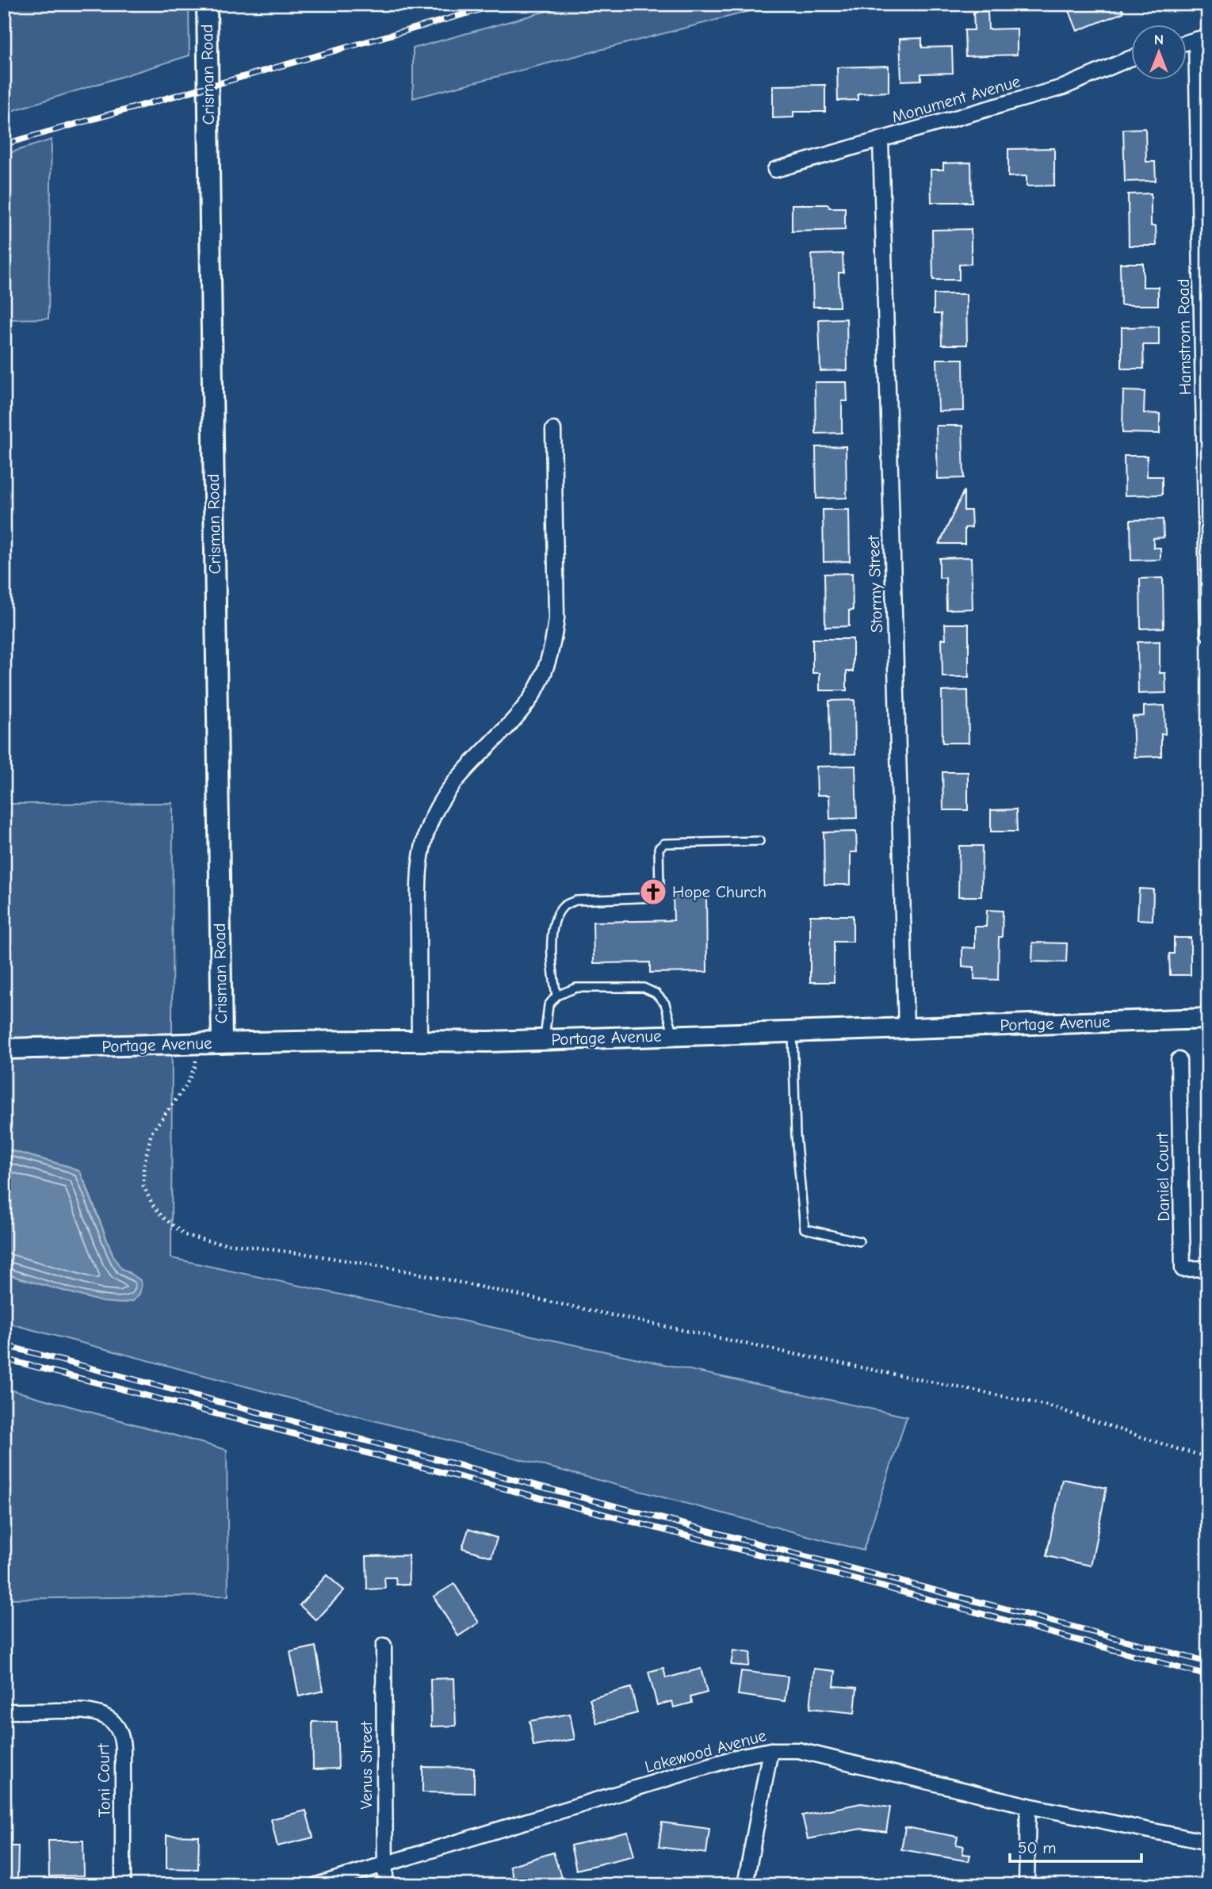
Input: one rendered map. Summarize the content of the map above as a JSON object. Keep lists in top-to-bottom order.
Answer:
{
  "streets": {
    "street": [
      "Crisman Road",
      "Monument Avenue",
      "Hamstrom Road",
      "Stormy Street",
      "Portage Avenue",
      "Daniel Court",
      "Lakewood Avenue",
      "Venus Street",
      "Toni Court"
    ]
  },
  "crossings": [
    ["Crisman Road", "Portage Avenue"],
    ["Monument Avenue", "Stormy Street"],
    ["Stormy Street", "Portage Avenue"],
    ["Lakewood Avenue", "Venus Street"]
  ],
  "places": {
    "church": ["Hope Church"]
  },
  "scale_bar": "50 m",
  "north": "top"
}
